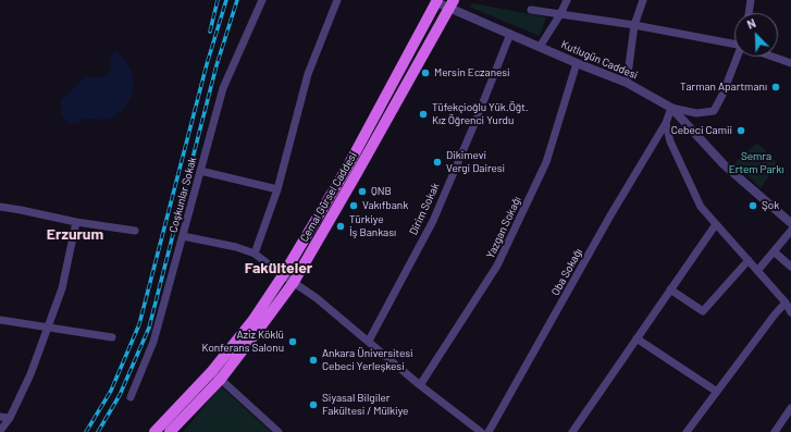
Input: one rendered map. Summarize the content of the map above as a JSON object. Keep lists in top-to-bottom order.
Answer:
{
  "streets": {
    "main road": ["Cemal Gürsel Caddesi"],
    "street": [
      "Kutlugün Caddesi",
      "Coşkunlar Sokak",
      "Dirim Sokak",
      "Yazgan Sokağı",
      "Oba Sokağı"
    ]
  },
  "crossings": [
    ["Kutlugün Caddesi", "Cemal Gürsel Caddesi"],
    ["Kutlugün Caddesi", "Dirim Sokak"],
    ["Kutlugün Caddesi", "Yazgan Sokağı"],
    ["Kutlugün Caddesi", "Oba Sokağı"]
  ],
  "districts": ["Erzurum", "Fakülteler"],
  "parks": ["Semra Ertem Parkı"],
  "places": [
    "Mersin Eczanesi",
    "Tarman Apartmanı",
    "Tüfekçioğlu Yük.Öğt. Kız Öğrenci Yurdu",
    "Cebeci Camii",
    "Dikimevi Vergi Dairesi",
    "QNB",
    "Vakıfbank",
    "Şok",
    "Türkiye İş Bankası",
    "Aziz Köklü Konferans Salonu",
    "Ankara Üniversitesi Cebeci Yerleşkesi",
    "Siyasal Bilgiler Fakültesi / Mülkiye"
  ],
  "north": "top left"
}
